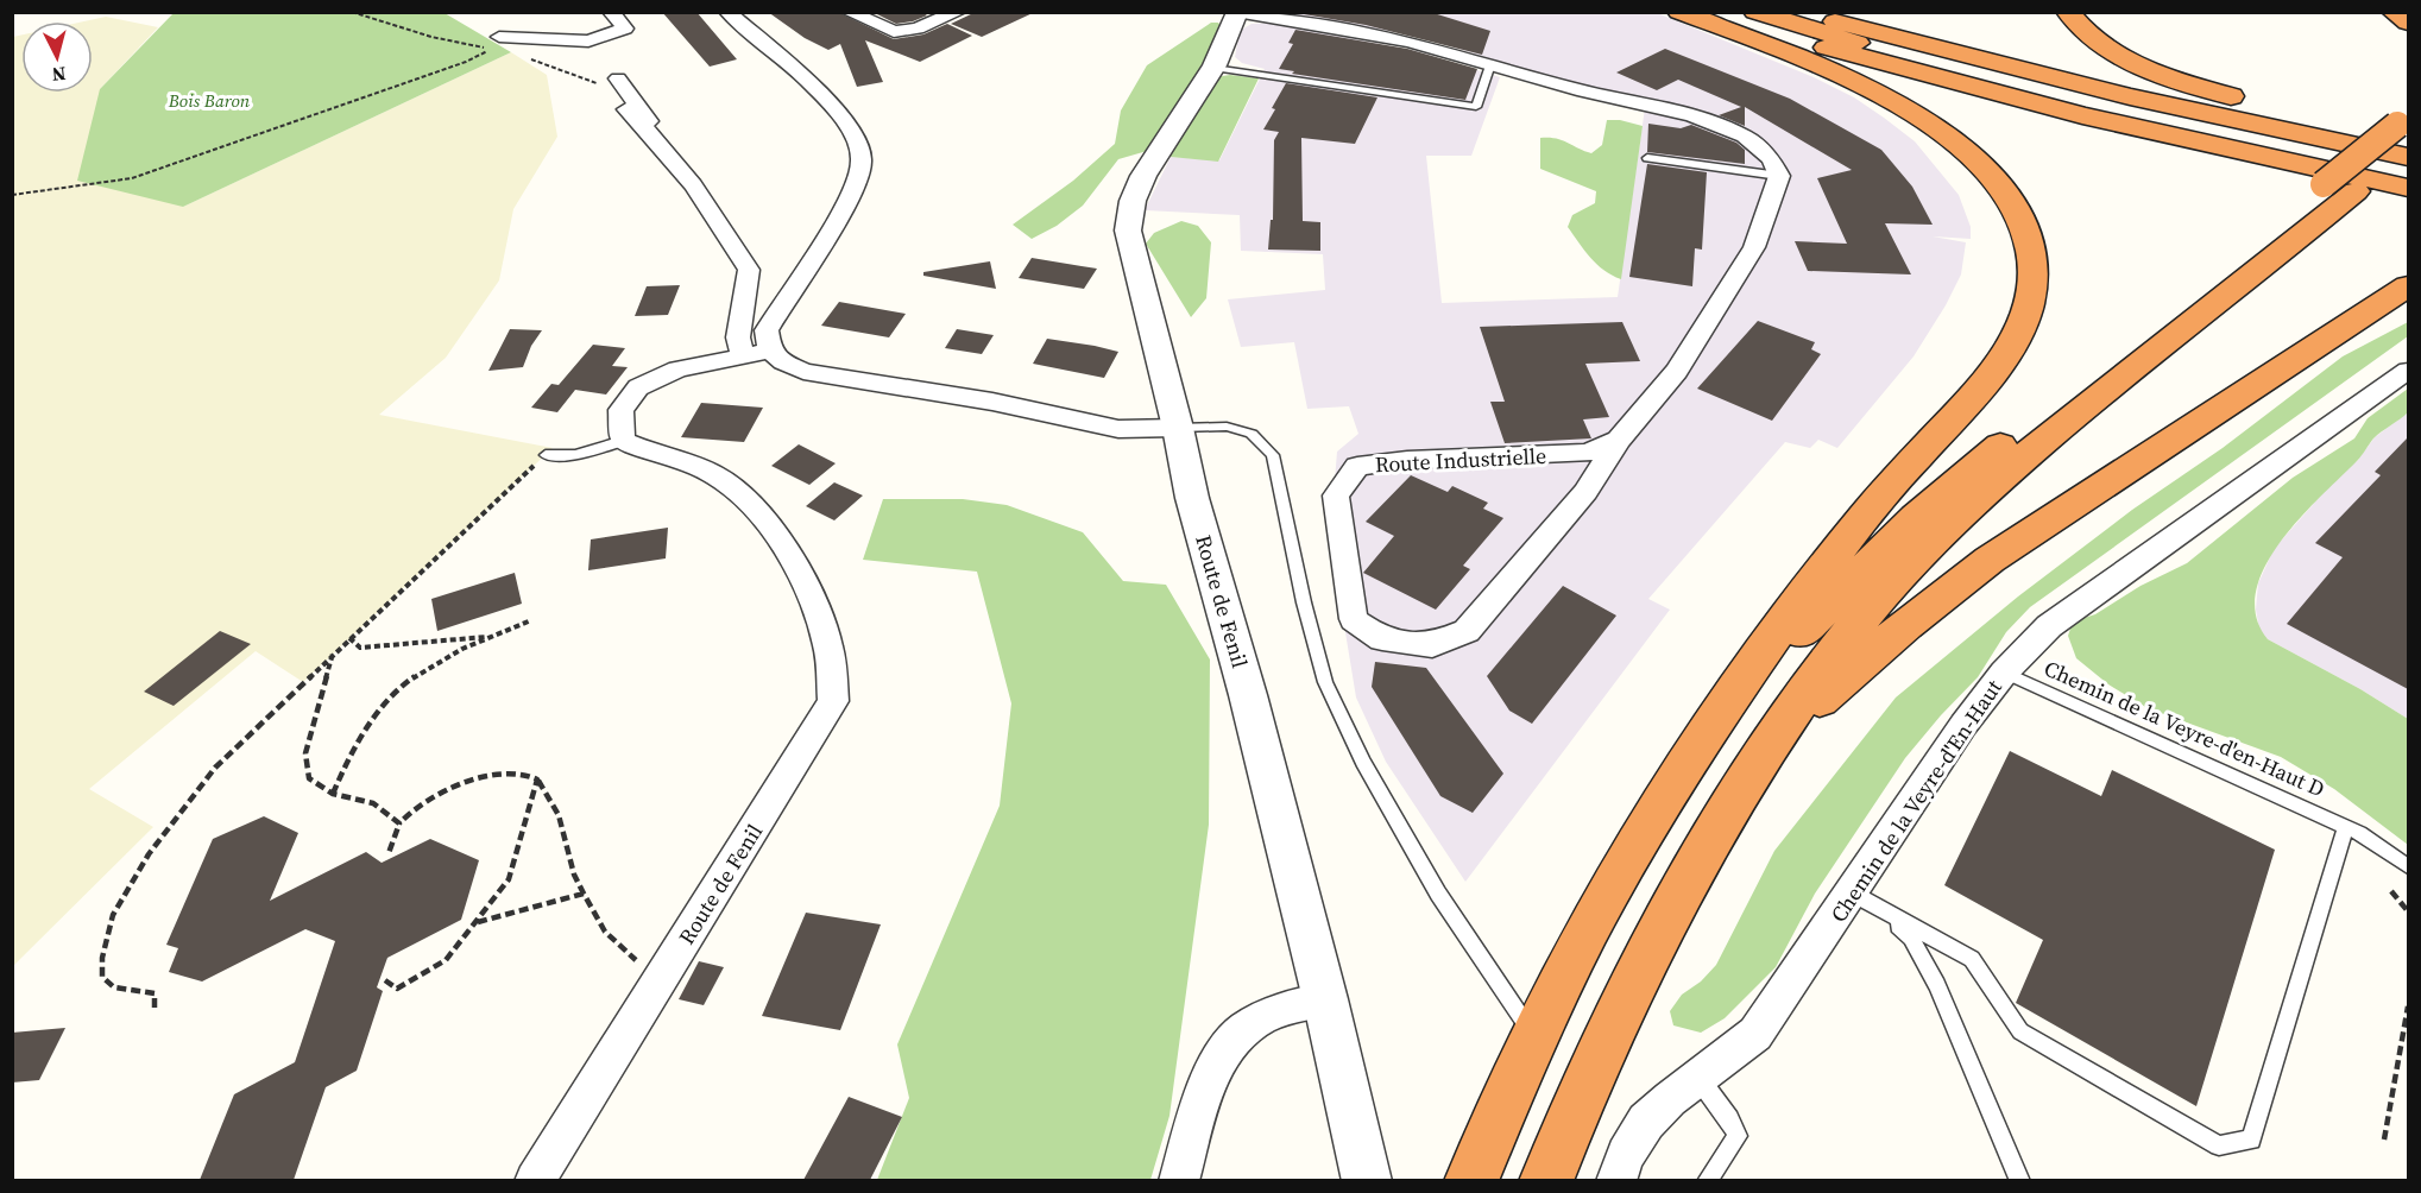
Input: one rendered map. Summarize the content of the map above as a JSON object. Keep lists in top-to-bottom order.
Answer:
{
  "streets": {
    "street": ["Route Industrielle", "Route de Fenil", "Chemin de la Veyre-d'En-Haut"],
    "lane": ["Chemin de la Veyre-d'en-Haut D"]
  },
  "crossings": [
    ["Chemin de la Veyre-d'en-Haut D", "Chemin de la Veyre-d'En-Haut"]
  ],
  "parks": ["Bois Baron"],
  "north": "bottom"
}
